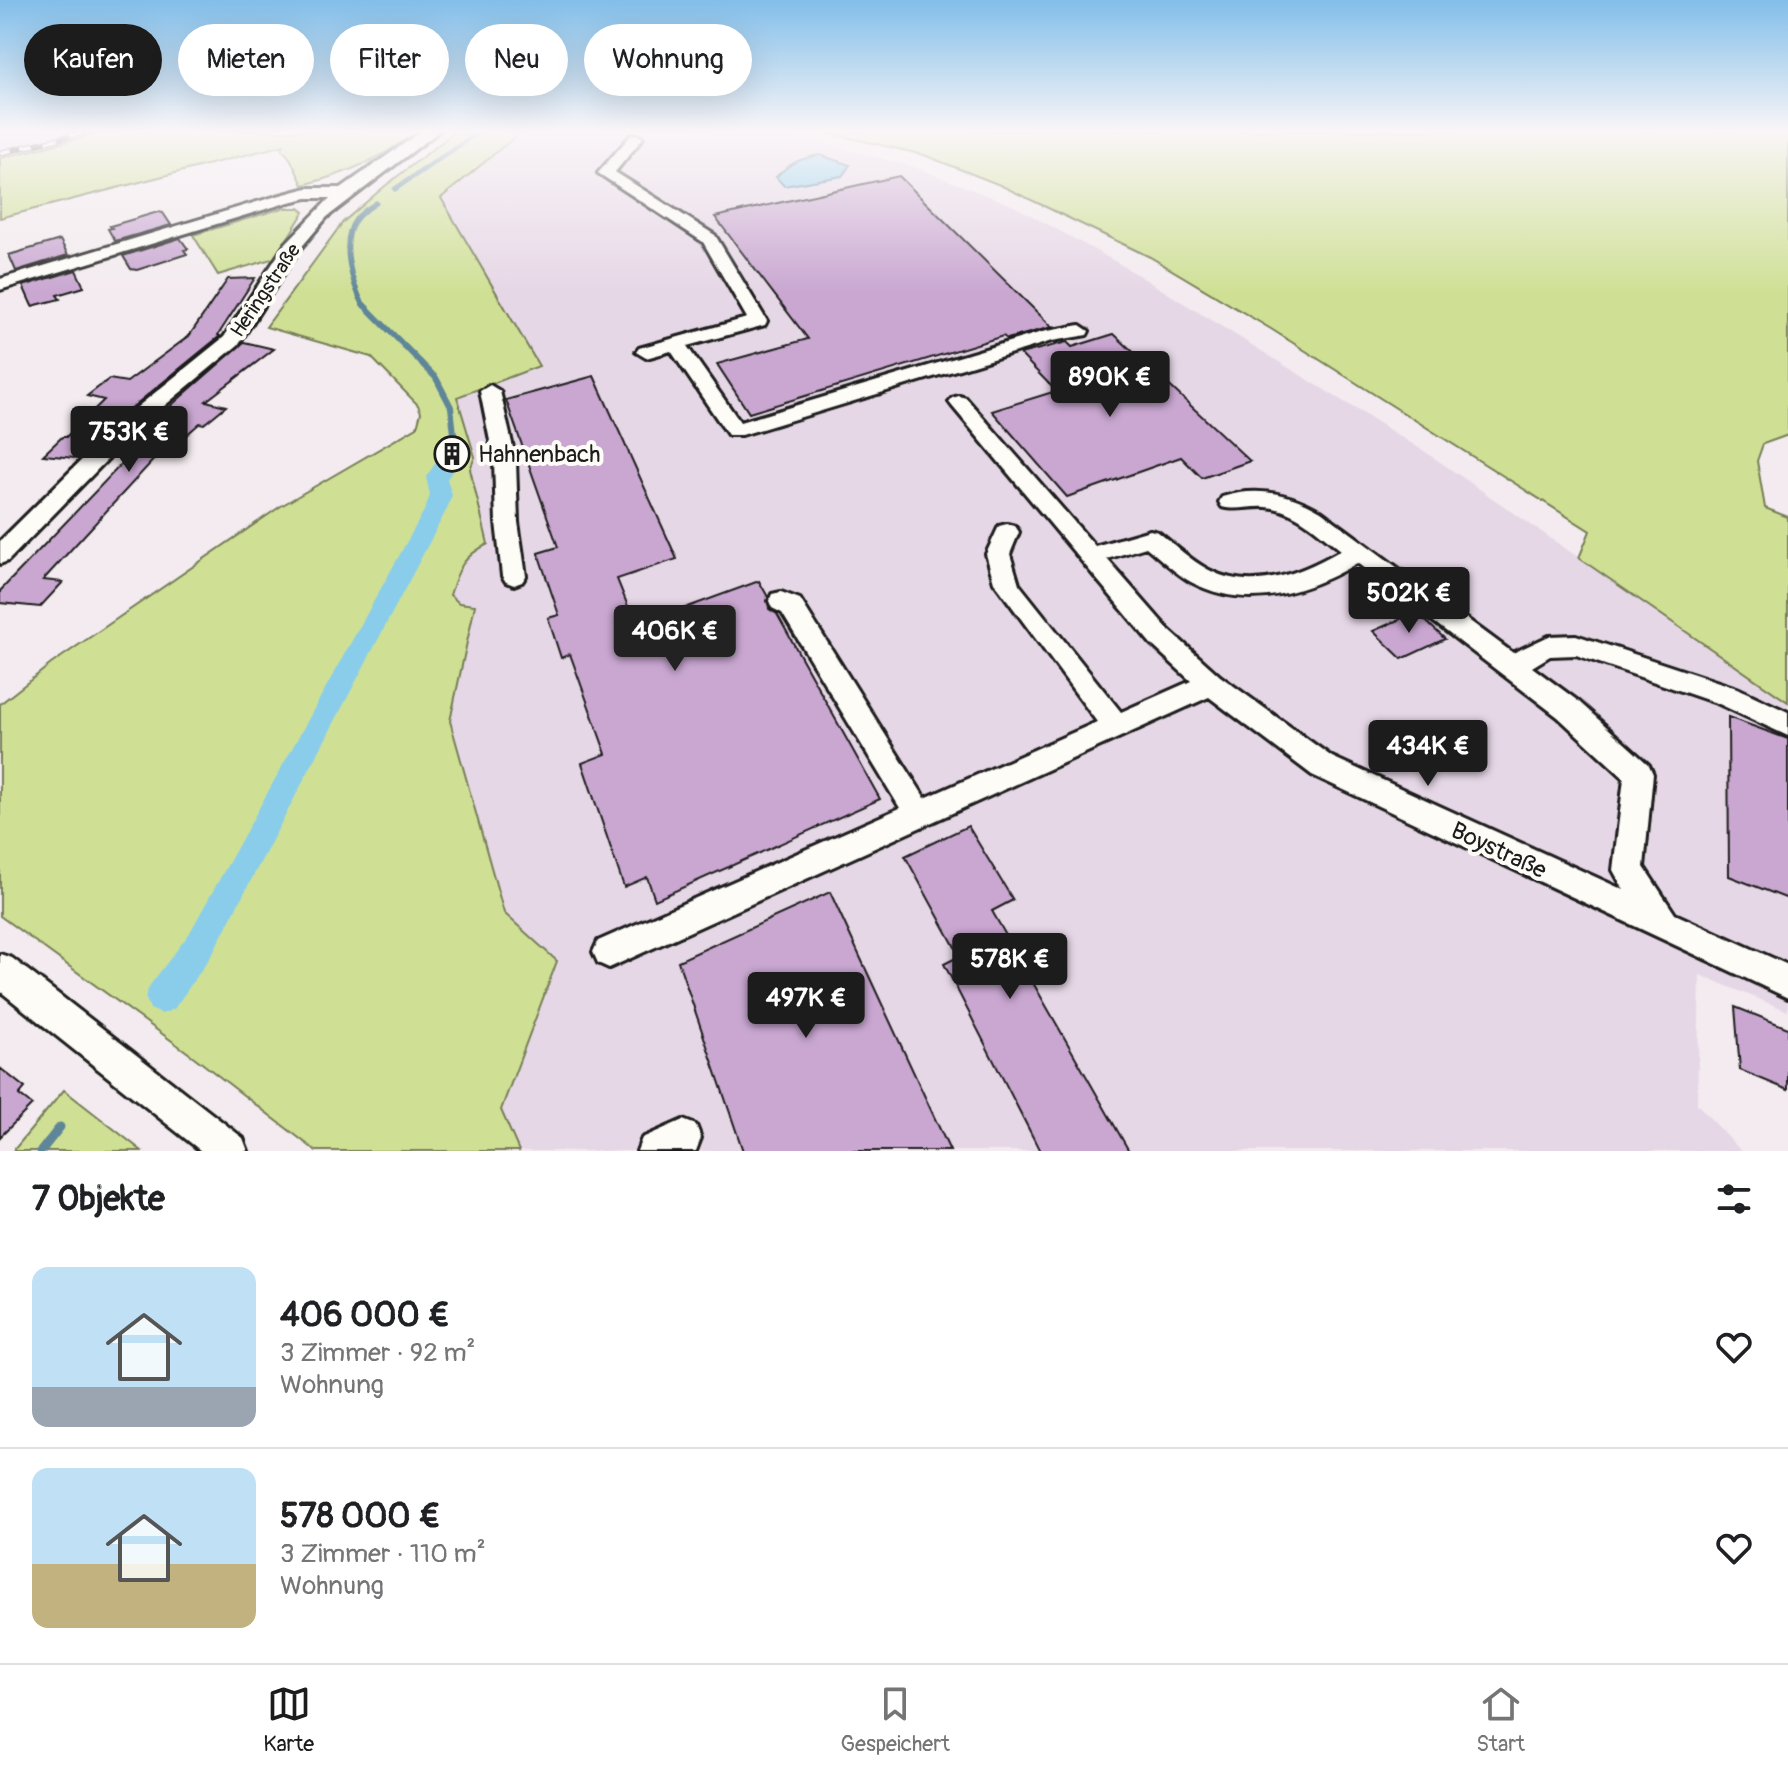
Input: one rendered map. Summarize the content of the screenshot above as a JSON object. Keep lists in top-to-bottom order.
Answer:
{
  "streets": {
    "street": ["Heringstraße", "Boystraße"]
  },
  "places": {
    "building": ["Hahnenbach"]
  },
  "page": {
    "chip": [
      "Kaufen",
      "Mieten",
      "Filter",
      "Neu",
      "Wohnung"
    ],
    "price": [
      "890K €",
      "753K €",
      "502K €",
      "406K €",
      "434K €",
      "578K €",
      "497K €"
    ],
    "heading": "7 Objekte",
    "list": [
      {
        "name": "406 000 €",
        "note": "3 Zimmer · 92 m² · Wohnung"
      },
      {
        "name": "578 000 €",
        "note": "3 Zimmer · 110 m² · Wohnung"
      }
    ],
    "tabs": ["Karte", "Gespeichert", "Start"]
  }
}
